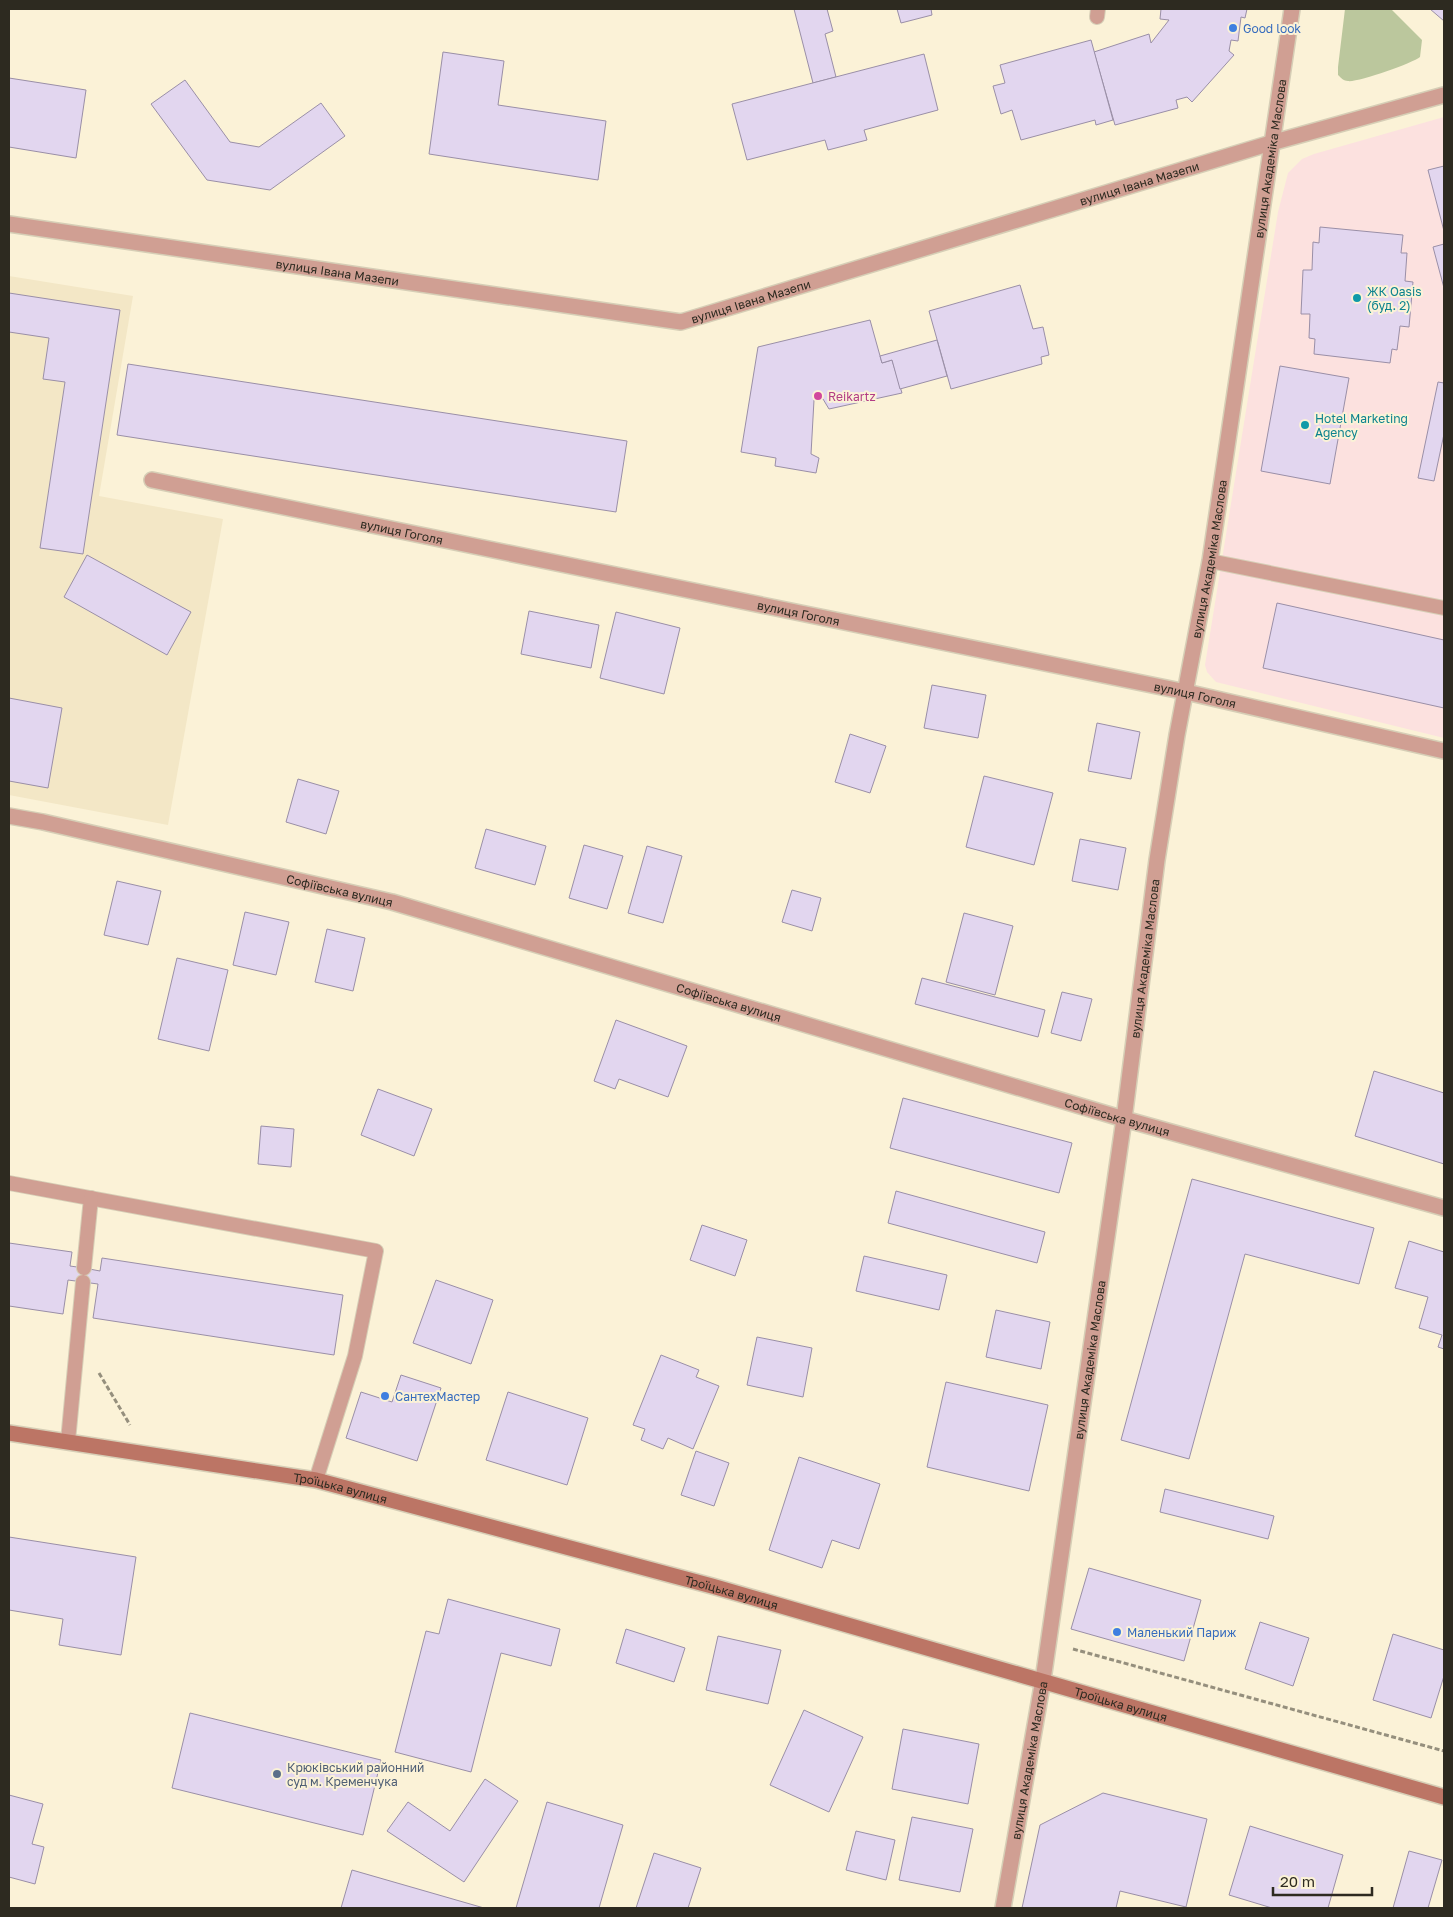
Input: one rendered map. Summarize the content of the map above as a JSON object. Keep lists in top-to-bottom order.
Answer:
{
  "streets": {
    "main road": ["Троїцька вулиця"],
    "street": [
      "вулиця Академіка Маслова",
      "вулиця Івана Мазепи",
      "вулиця Гоголя",
      "Софіївська вулиця"
    ]
  },
  "crossings": [
    ["вулиця Академіка Маслова", "вулиця Івана Мазепи"],
    ["вулиця Академіка Маслова", "вулиця Гоголя"],
    ["вулиця Академіка Маслова", "Софіївська вулиця"],
    ["вулиця Академіка Маслова", "Троїцька вулиця"]
  ],
  "places": [
    "Good look",
    "ЖК Oasis (буд. 2)",
    "Reikartz",
    "Hotel Marketing Agency",
    "СантехМастер",
    "Маленький Париж",
    "Крюківський районний суд м. Кременчука"
  ],
  "scale_bar": "20 m"
}
